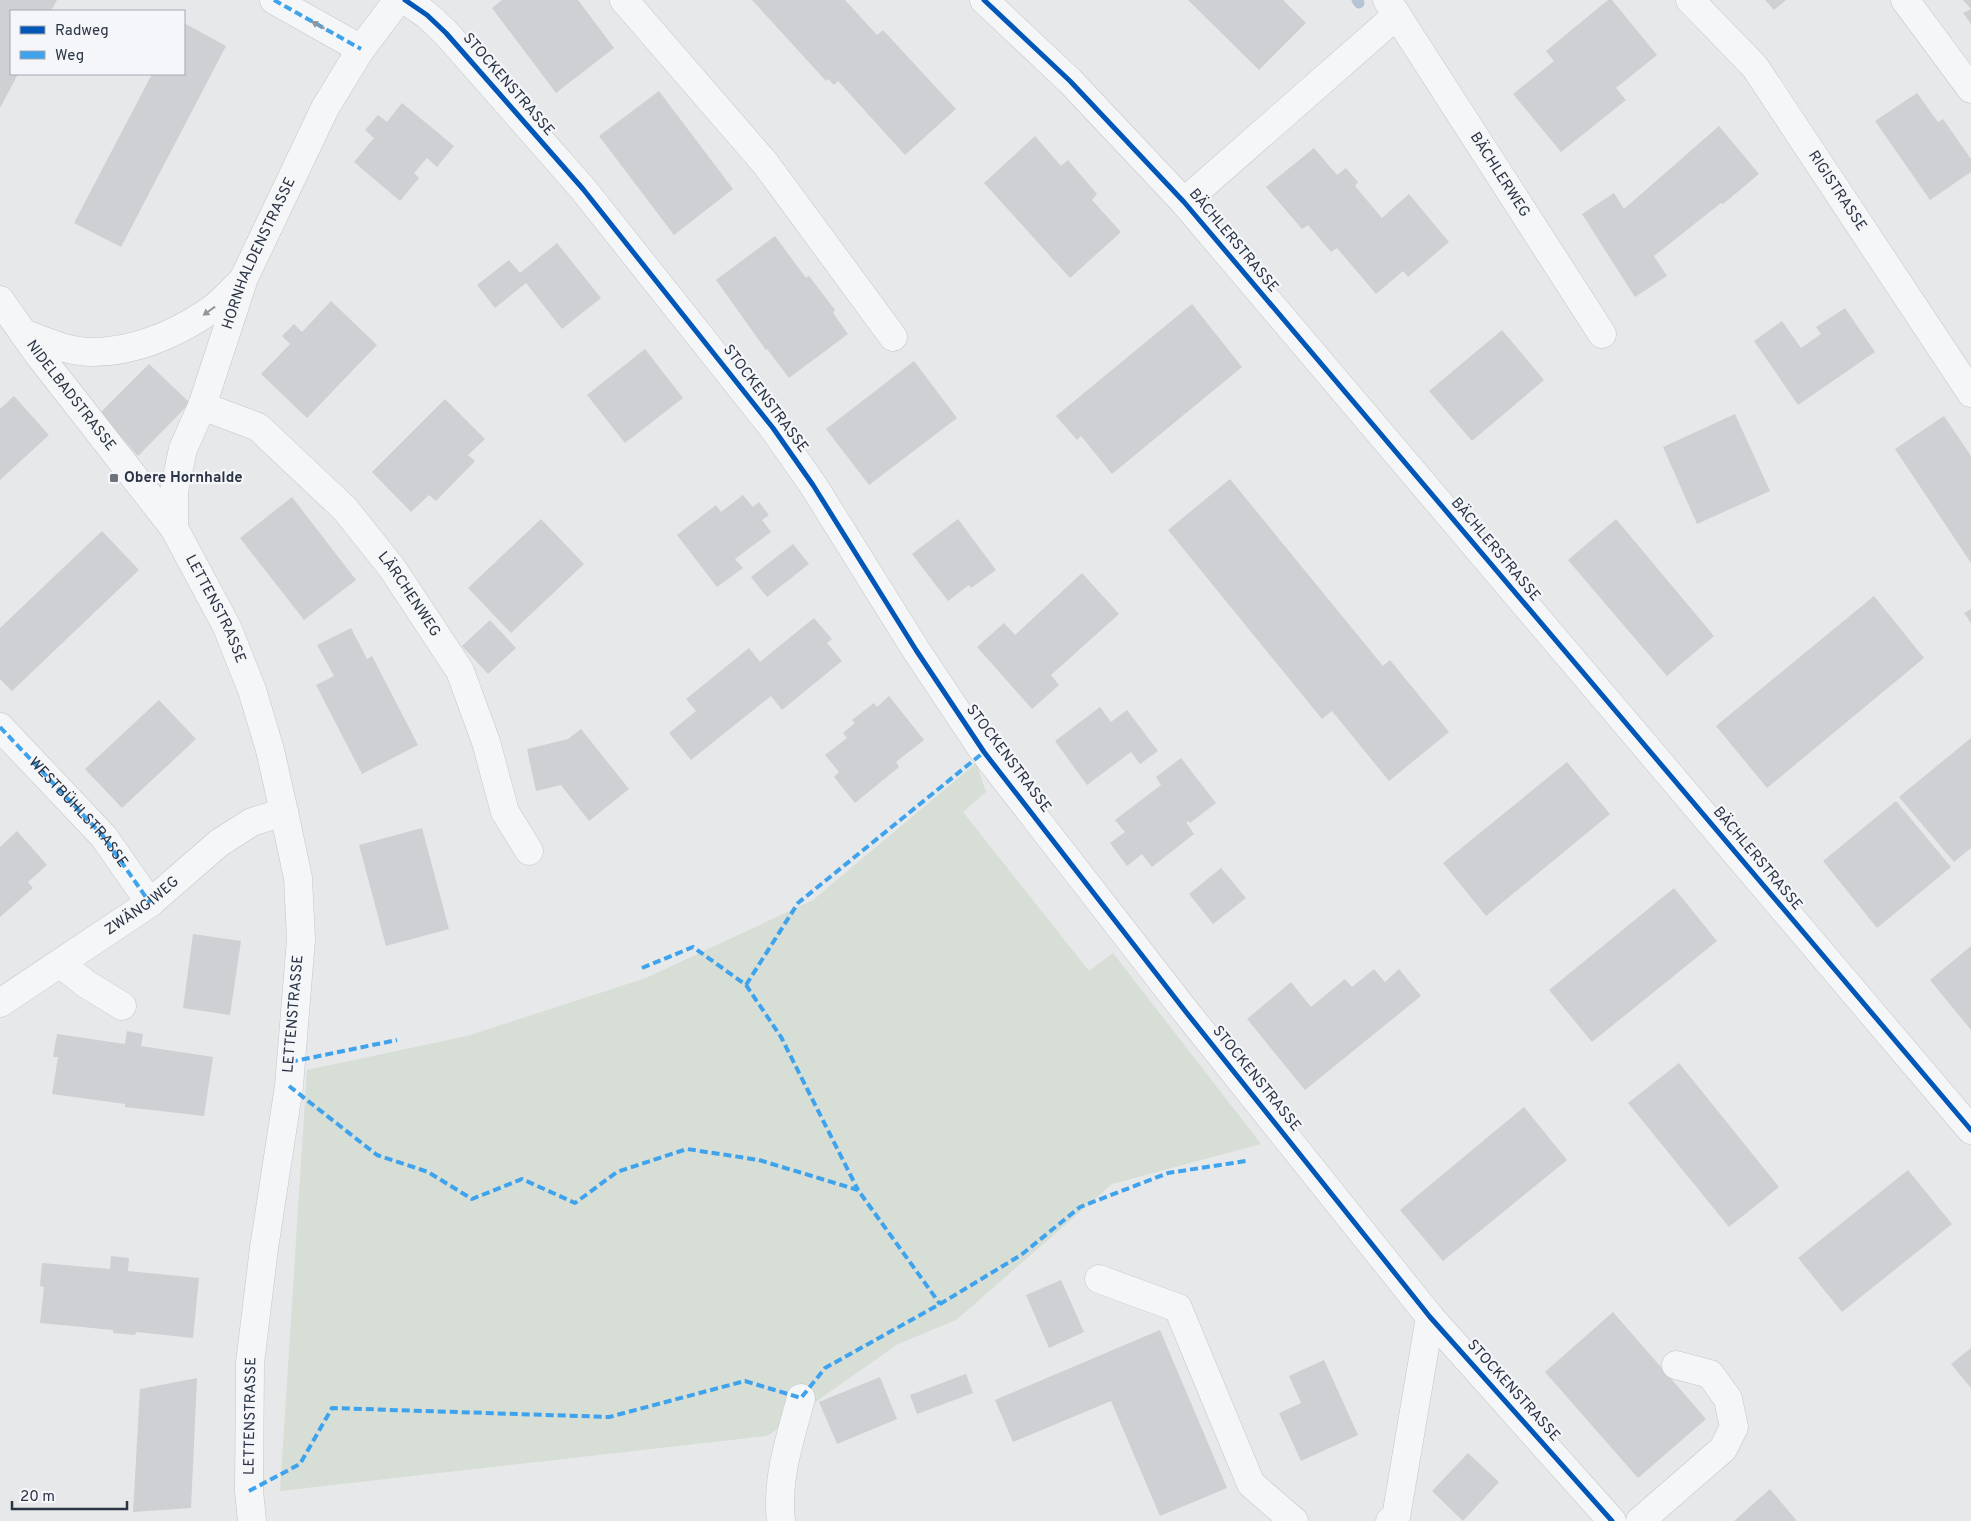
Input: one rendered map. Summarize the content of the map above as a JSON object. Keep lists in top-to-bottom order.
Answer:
{
  "streets": {
    "street": [
      "STOCKENSTRASSE",
      "BÄCHLERWEG",
      "RIGISTRASSE",
      "BÄCHLERSTRASSE",
      "HORNHALDENSTRASSE",
      "NIDELBADSTRASSE",
      "LÄRCHENWEG",
      "LETTENSTRASSE",
      "WESTBÜHLSTRASSE",
      "ZWÄNGIWEG"
    ]
  },
  "crossings": [
    ["BÄCHLERWEG", "BÄCHLERSTRASSE"],
    ["HORNHALDENSTRASSE", "NIDELBADSTRASSE"],
    ["HORNHALDENSTRASSE", "LÄRCHENWEG"],
    ["HORNHALDENSTRASSE", "LETTENSTRASSE"],
    ["NIDELBADSTRASSE", "LETTENSTRASSE"],
    ["LETTENSTRASSE", "ZWÄNGIWEG"],
    ["WESTBÜHLSTRASSE", "ZWÄNGIWEG"]
  ],
  "one_way": ["NIDELBADSTRASSE"],
  "places": {
    "transit": ["Obere Hornhalde"]
  },
  "legend": ["Radweg", "Weg"],
  "scale_bar": "20 m"
}
